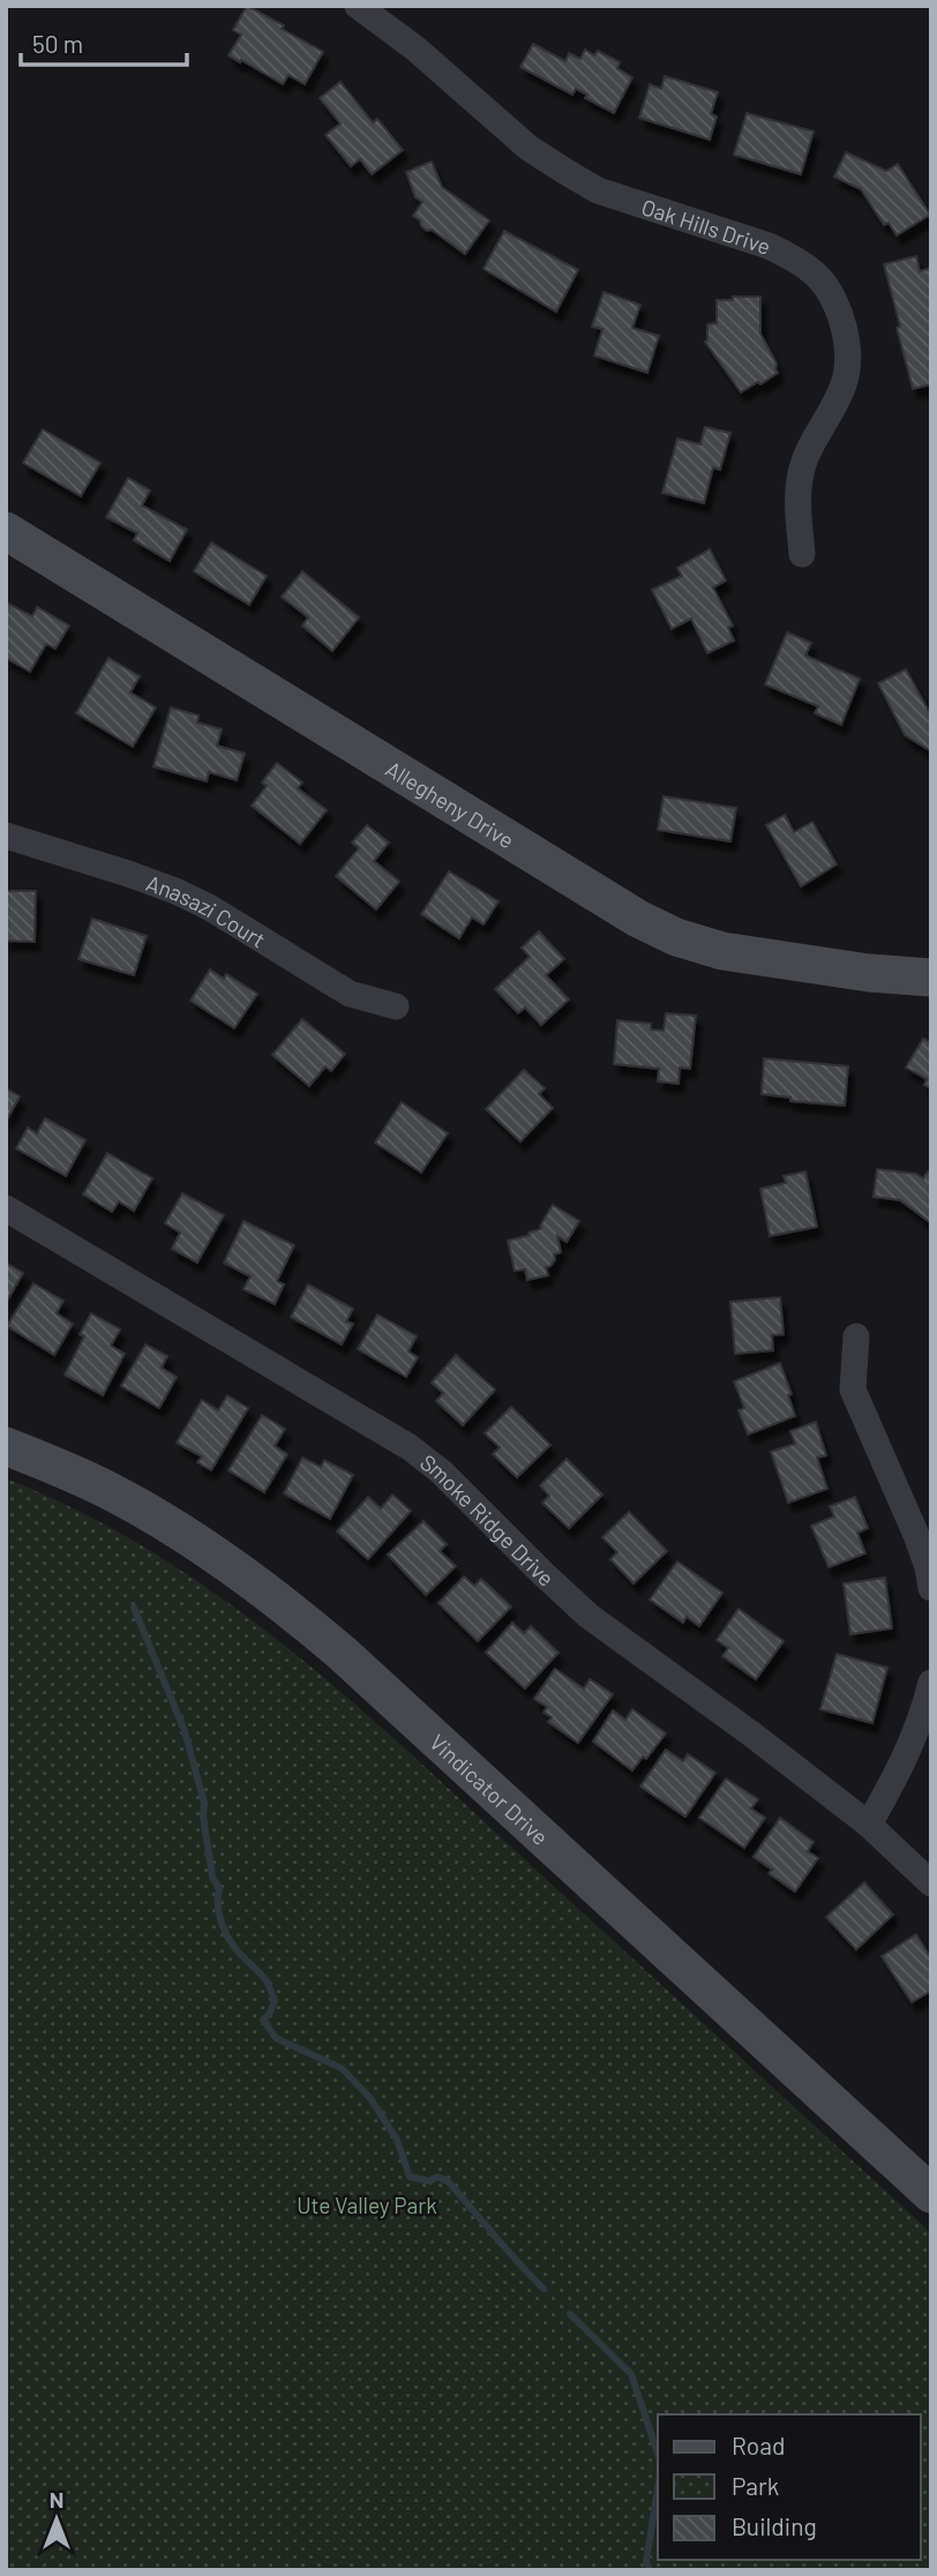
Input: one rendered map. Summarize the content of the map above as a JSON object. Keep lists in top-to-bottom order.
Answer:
{
  "streets": {
    "main road": ["Allegheny Drive", "Vindicator Drive"],
    "street": ["Oak Hills Drive", "Anasazi Court", "Smoke Ridge Drive"]
  },
  "parks": ["Ute Valley Park"],
  "legend": ["Road", "Park", "Building"],
  "scale_bar": "50 m",
  "north": "top"
}
